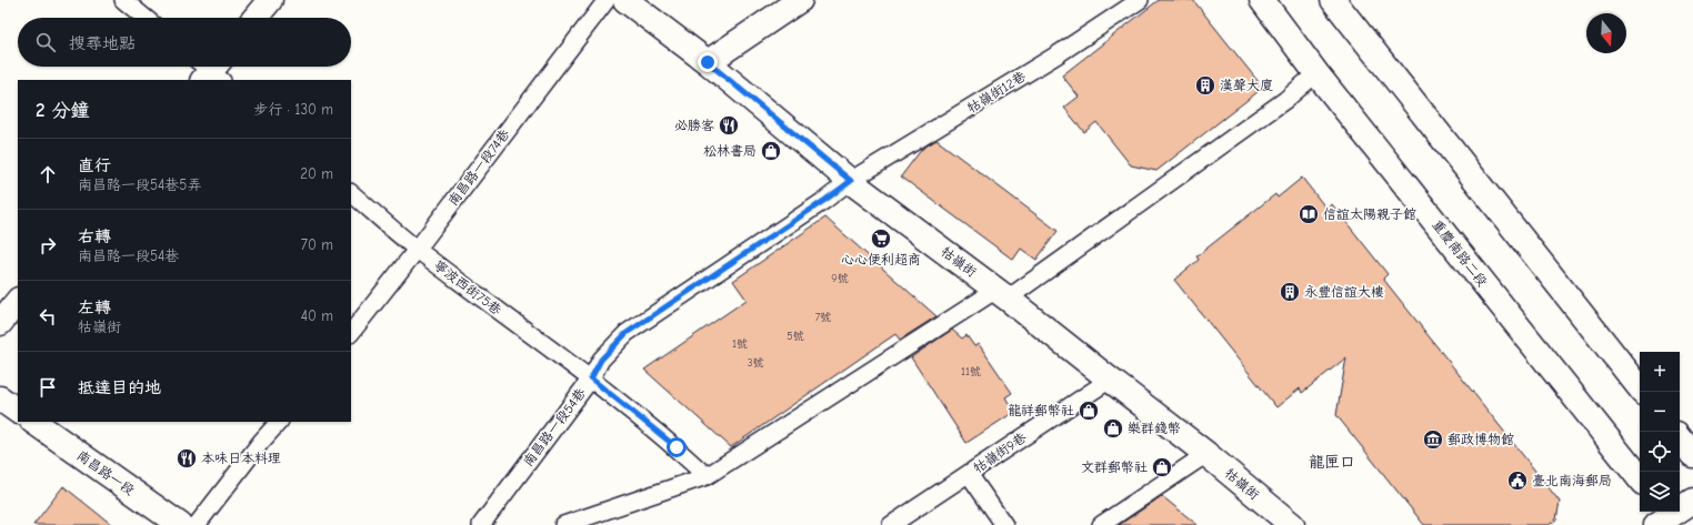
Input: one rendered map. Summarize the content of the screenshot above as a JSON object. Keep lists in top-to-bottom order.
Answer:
{
  "streets": {
    "street": ["重慶南路二段", "牯嶺街", "南昌路一段"],
    "lane": [
      "牯嶺街12巷",
      "南昌路一段74巷",
      "寧波西街75巷",
      "南昌路一段54巷",
      "牯嶺街9巷"
    ]
  },
  "crossings": [
    ["牯嶺街12巷", "牯嶺街"],
    ["牯嶺街12巷", "南昌路一段54巷"],
    ["南昌路一段74巷", "寧波西街75巷"],
    ["牯嶺街", "南昌路一段54巷"],
    ["牯嶺街", "牯嶺街9巷"],
    ["寧波西街75巷", "南昌路一段54巷"]
  ],
  "districts": ["龍匣口"],
  "places": {
    "building": ["漢聲大廈", "永豐信誼大樓"],
    "restaurant": ["必勝客", "本味日本料理"],
    "shop": [
      "松林書局",
      "龍祥郵幣社",
      "樂群錢幣",
      "文群郵幣社"
    ],
    "library": ["信誼太陽親子館"],
    "supermarket": ["心心便利超商"],
    "museum": ["郵政博物館"],
    "public building": ["臺北南海郵局"]
  },
  "house_numbers": [
    "9號",
    "7號",
    "5號",
    "1號",
    "3號",
    "11號"
  ],
  "north": "bottom",
  "page": {
    "search": "搜尋地點",
    "heading": ["2 分鐘", "步行 · 130 m"],
    "list": [
      ["直行", "南昌路一段54巷5弄", "20 m"],
      ["右轉", "南昌路一段54巷", "70 m"],
      ["左轉", "牯嶺街", "40 m"],
      "抵達目的地"
    ],
    "map_buttons": ["+", "−"]
  }
}
